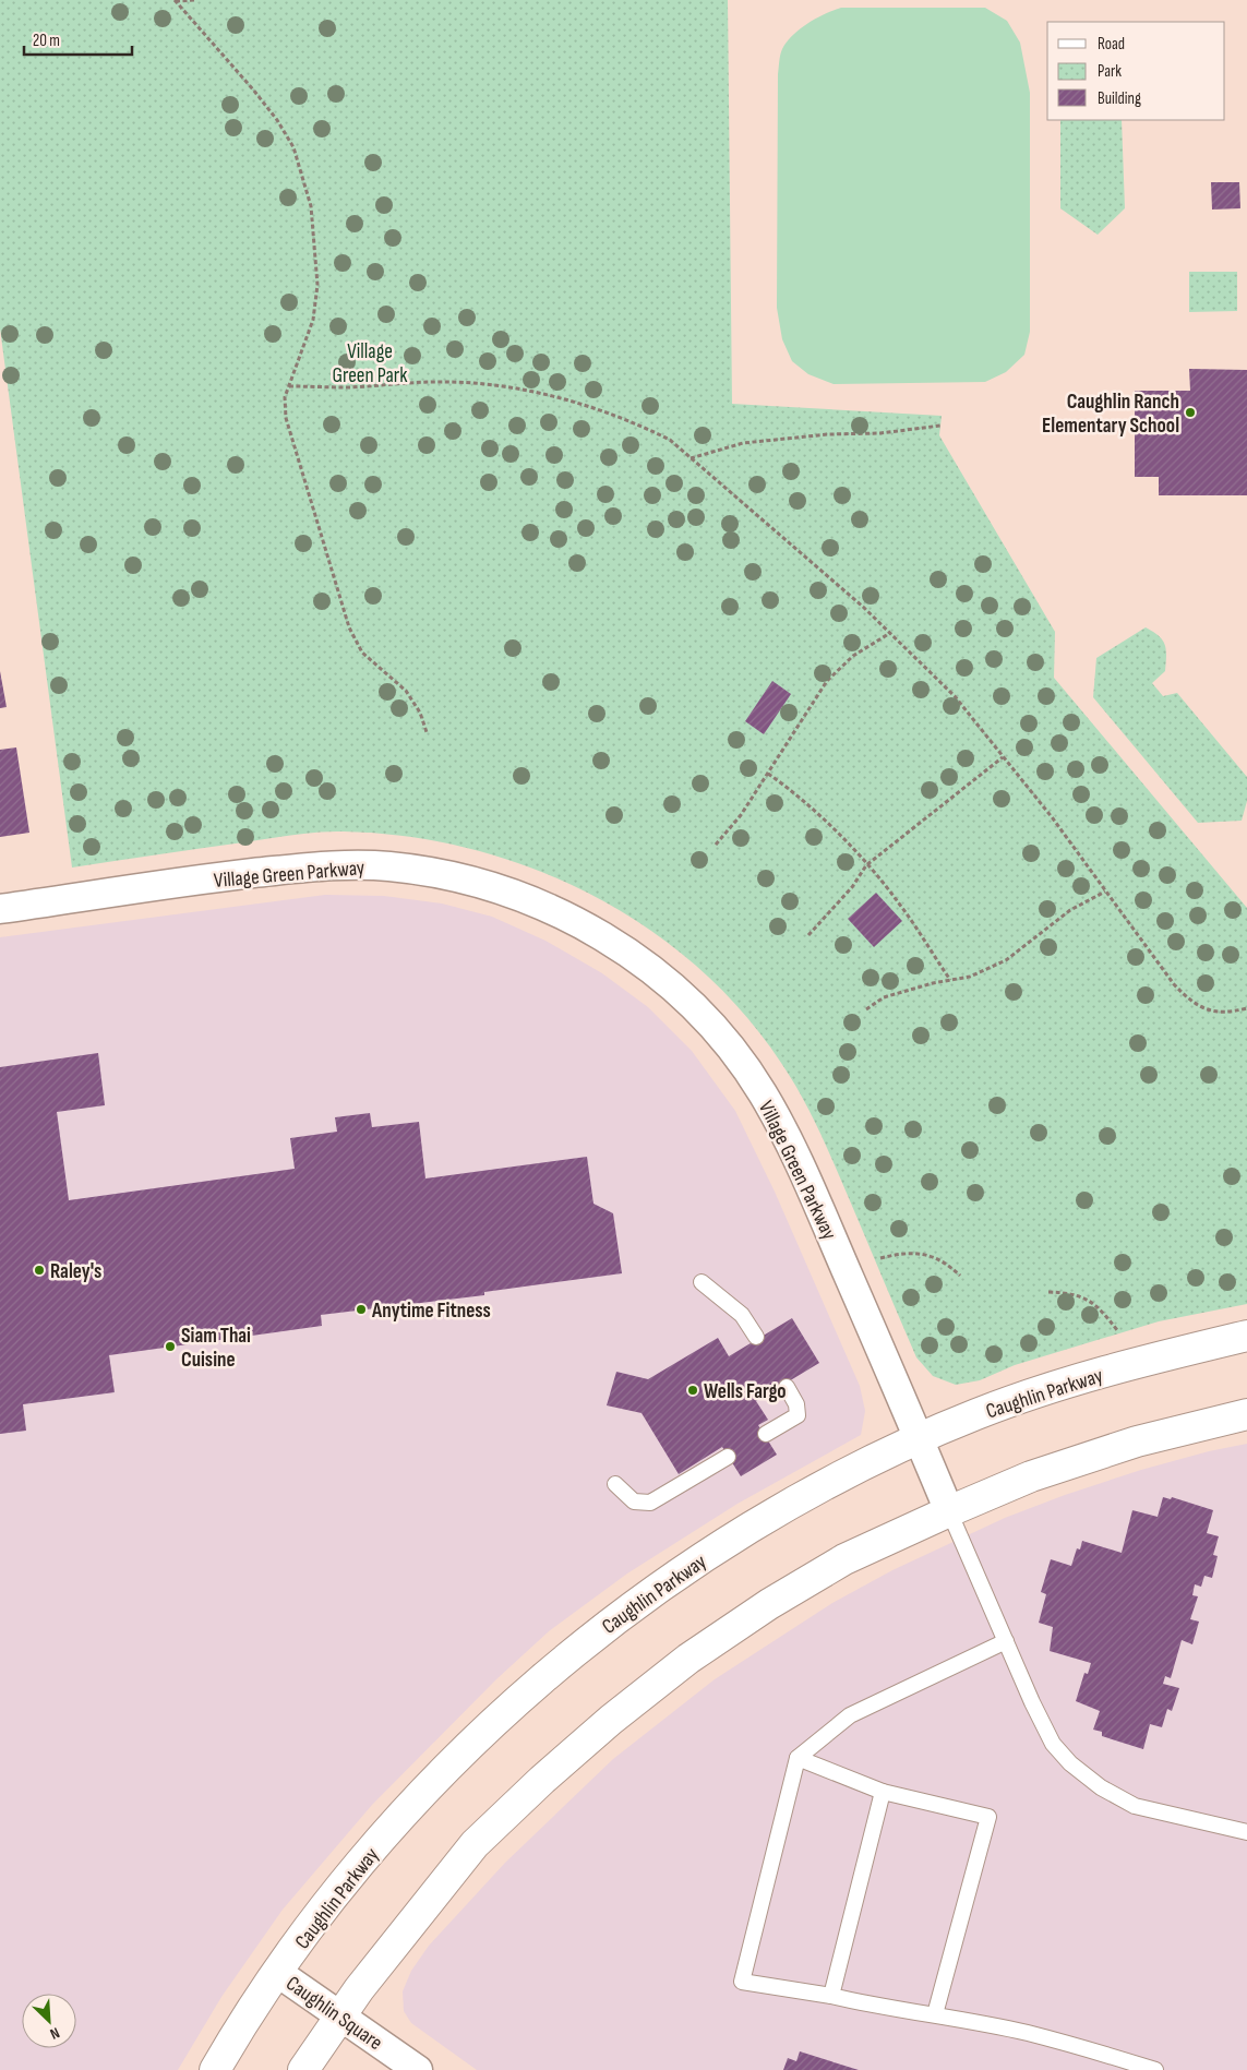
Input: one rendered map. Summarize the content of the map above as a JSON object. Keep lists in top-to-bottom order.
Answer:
{
  "streets": {
    "street": ["Village Green Parkway", "Caughlin Parkway", "Caughlin Square"]
  },
  "crossings": [
    ["Village Green Parkway", "Caughlin Parkway"],
    ["Caughlin Parkway", "Caughlin Square"]
  ],
  "parks": ["Village Green Park"],
  "places": [
    "Caughlin Ranch Elementary School",
    "Raley's",
    "Anytime Fitness",
    "Siam Thai Cuisine",
    "Wells Fargo"
  ],
  "legend": ["Road", "Park", "Building"],
  "scale_bar": "20 m",
  "north": "bottom right"
}
